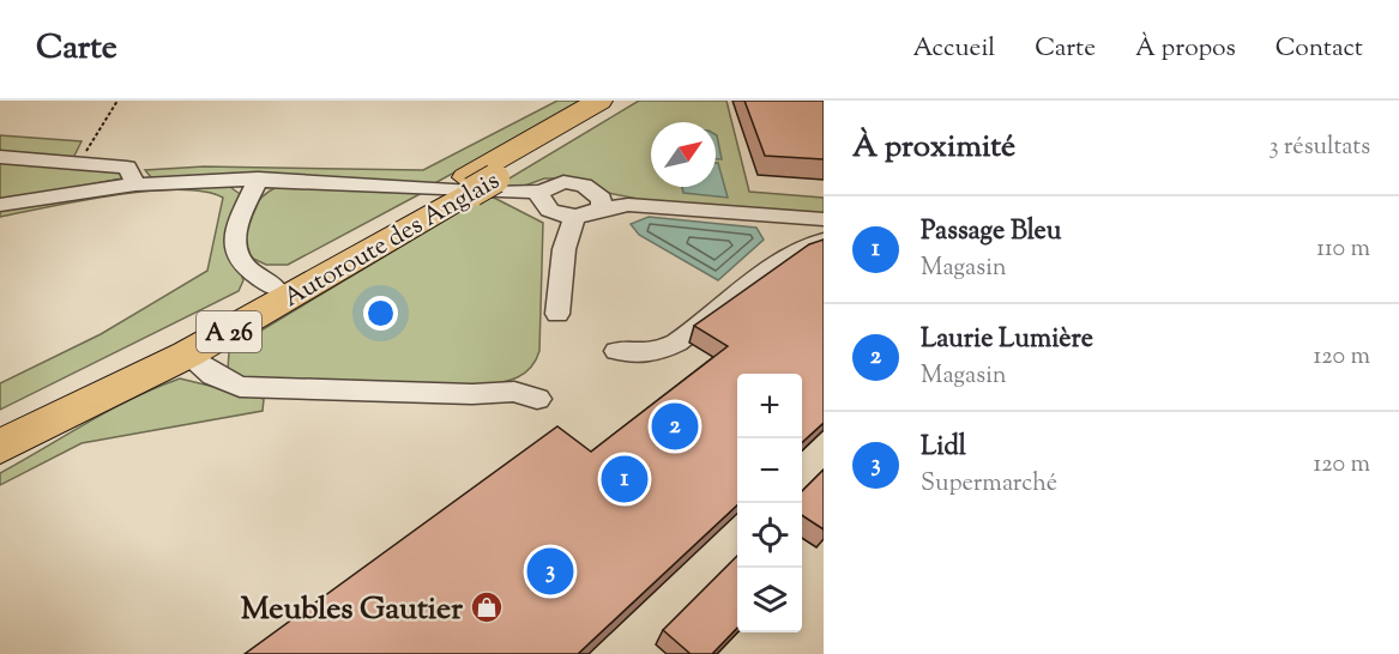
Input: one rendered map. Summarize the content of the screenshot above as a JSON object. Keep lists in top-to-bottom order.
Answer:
{
  "streets": {
    "highway": ["Autoroute des Anglais", "A 26"]
  },
  "places": {
    "shop": ["Meubles Gautier"]
  },
  "north": "top right",
  "page": {
    "header": "Carte",
    "nav": [
      "Accueil",
      "Carte",
      "À propos",
      "Contact"
    ],
    "heading": ["À proximité", "3 résultats"],
    "list": [
      {
        "mark": "1",
        "name": "Passage Bleu",
        "note": "Magasin",
        "value": "110 m"
      },
      {
        "mark": "2",
        "name": "Laurie Lumière",
        "note": "Magasin",
        "value": "120 m"
      },
      {
        "mark": "3",
        "name": "Lidl",
        "note": "Supermarché",
        "value": "120 m"
      }
    ],
    "map_buttons": ["+", "−"],
    "pins": ["2", "1", "3"]
  }
}
